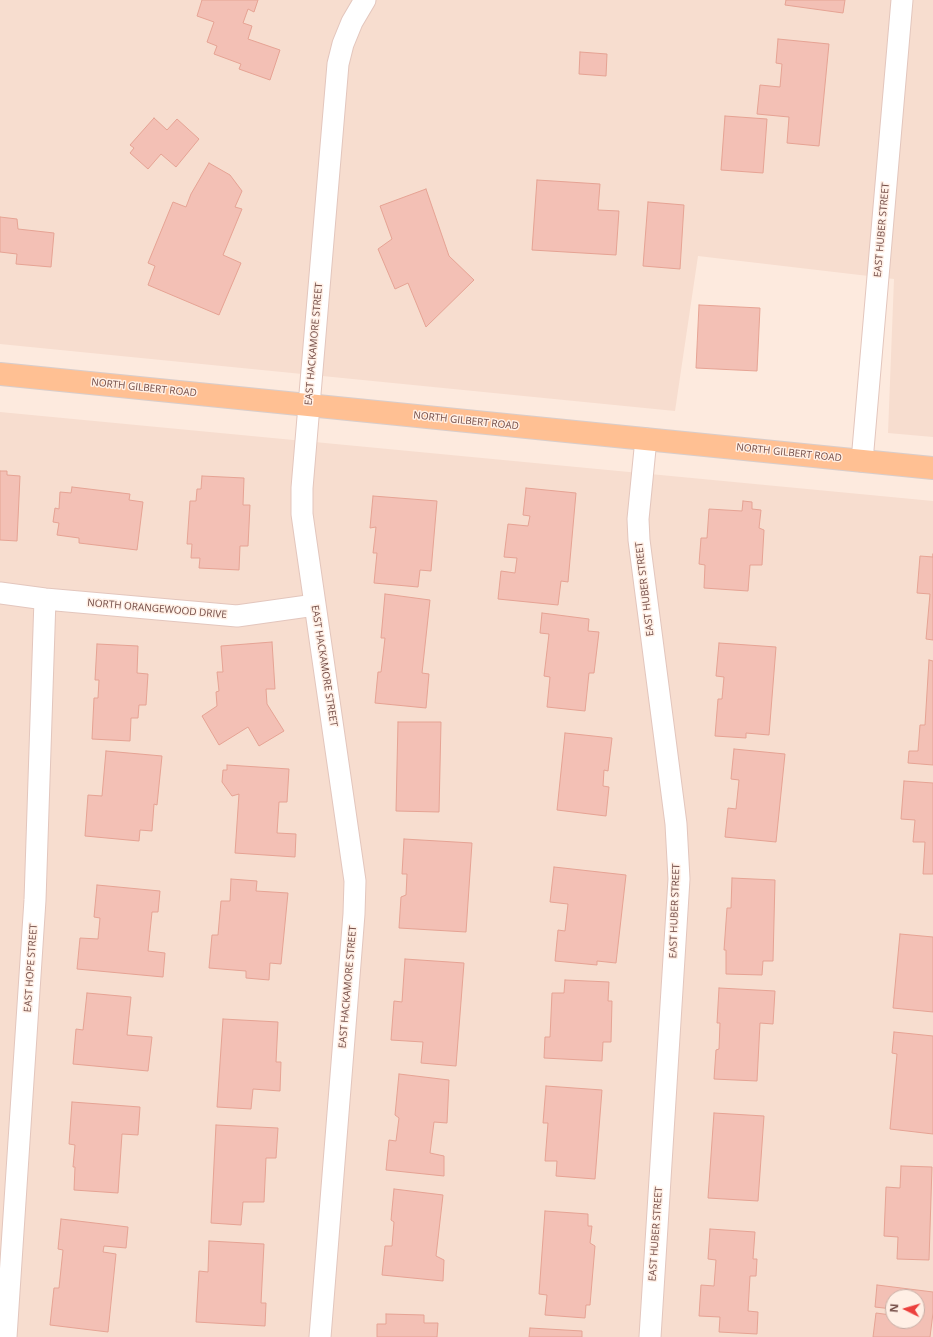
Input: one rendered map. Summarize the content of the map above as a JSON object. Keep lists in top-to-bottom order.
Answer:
{
  "streets": {
    "main road": ["NORTH GILBERT ROAD"],
    "street": [
      "EAST HUBER STREET",
      "EAST HACKAMORE STREET",
      "NORTH ORANGEWOOD DRIVE",
      "EAST HOPE STREET"
    ]
  },
  "crossings": [
    ["EAST HUBER STREET", "NORTH GILBERT ROAD"],
    ["EAST HACKAMORE STREET", "NORTH GILBERT ROAD"],
    ["EAST HACKAMORE STREET", "NORTH ORANGEWOOD DRIVE"],
    ["NORTH ORANGEWOOD DRIVE", "EAST HOPE STREET"]
  ],
  "north": "left"
}
